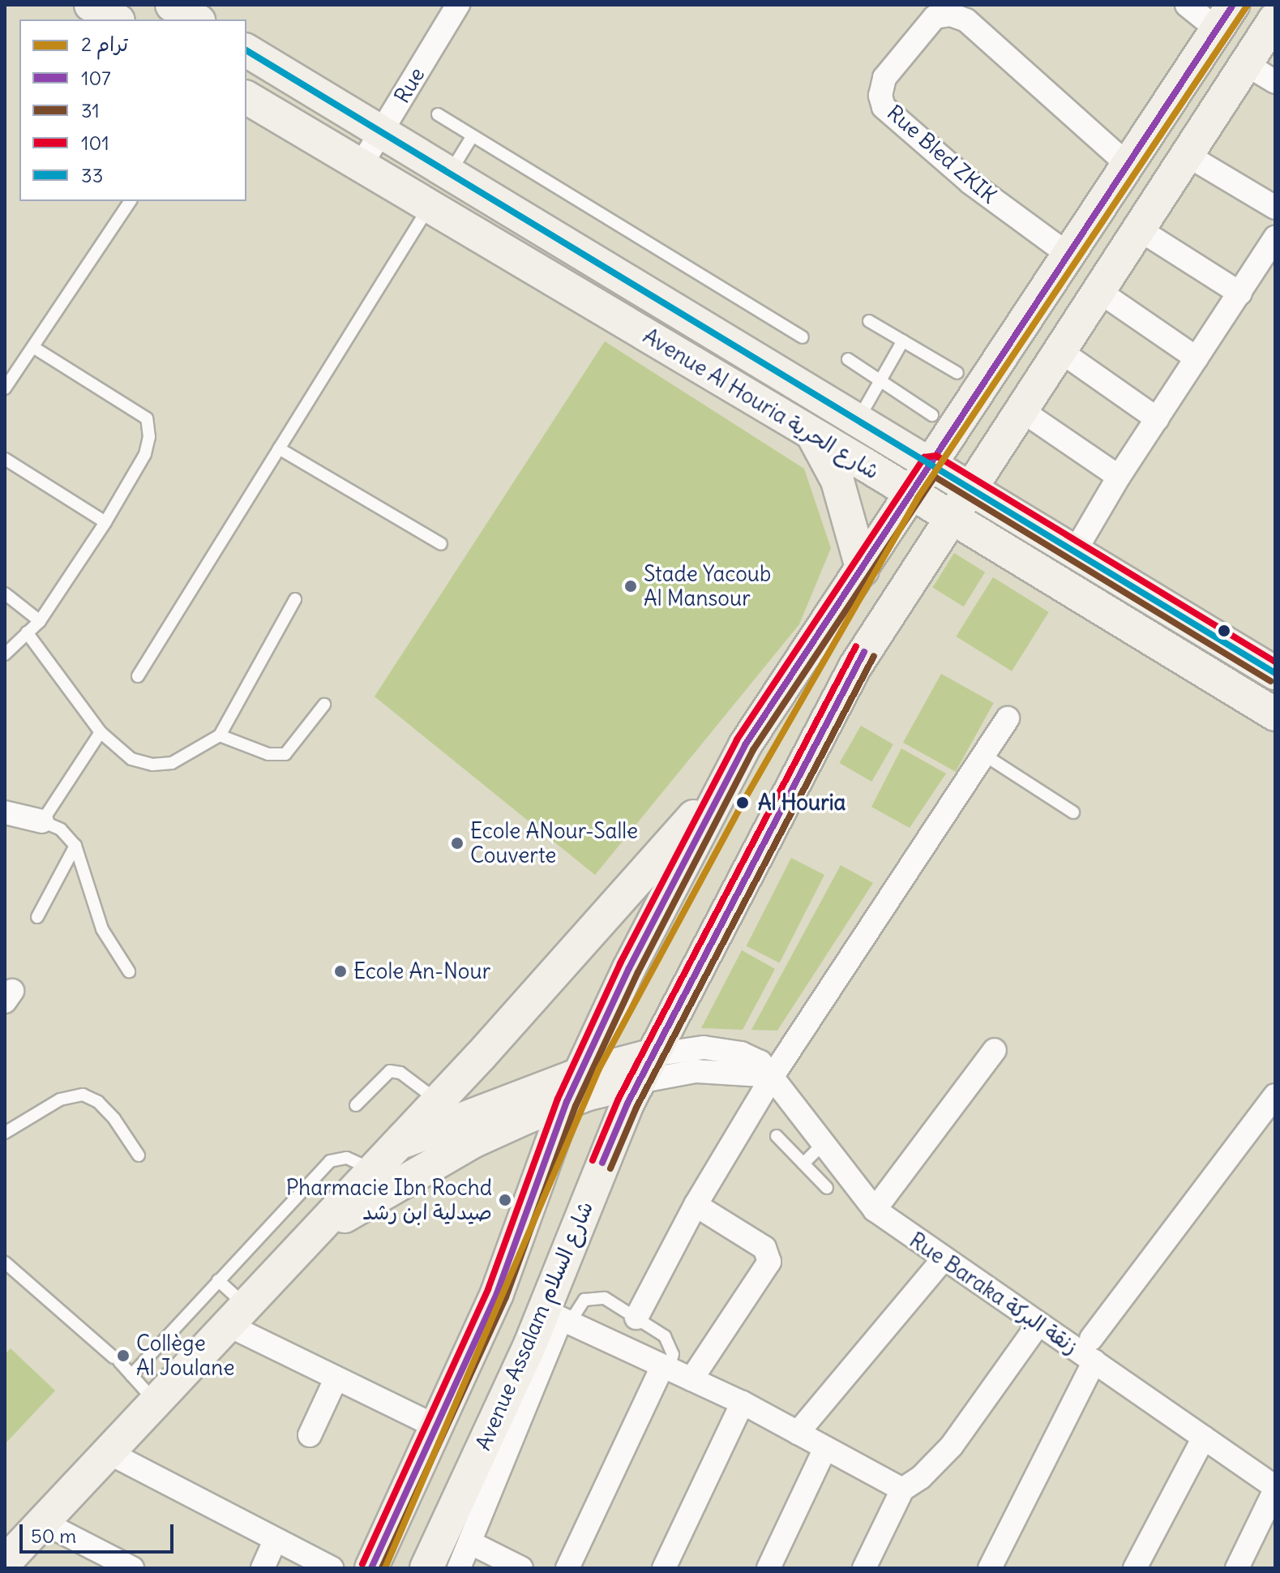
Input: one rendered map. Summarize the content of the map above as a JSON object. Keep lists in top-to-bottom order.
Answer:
{
  "streets": {
    "main road": ["Avenue Al Houria شارع الحرية", "Avenue Assalam شارع السلام"],
    "street": ["Rue", "Rue Bled ZKIK", "Rue Baraka زنقة البركة"]
  },
  "crossings": [
    ["Rue", "Avenue Al Houria شارع الحرية"],
    ["Avenue Al Houria شارع الحرية", "Avenue Assalam شارع السلام"],
    ["Rue Baraka زنقة البركة", "Avenue Assalam شارع السلام"]
  ],
  "places": [
    "Stade Yacoub Al Mansour",
    "Al Houria",
    "Ecole ANour-Salle Couverte",
    "Ecole An-Nour",
    "Pharmacie Ibn Rochd صيدلية ابن رشد",
    "Collège Al Joulane"
  ],
  "lines": [
    "tram line 2",
    "transit line 107",
    "transit line 33",
    "transit line 101",
    "transit line 31"
  ],
  "legend": [
    "ترام 2",
    "107",
    "31",
    "101",
    "33"
  ],
  "scale_bar": "50 m"
}
